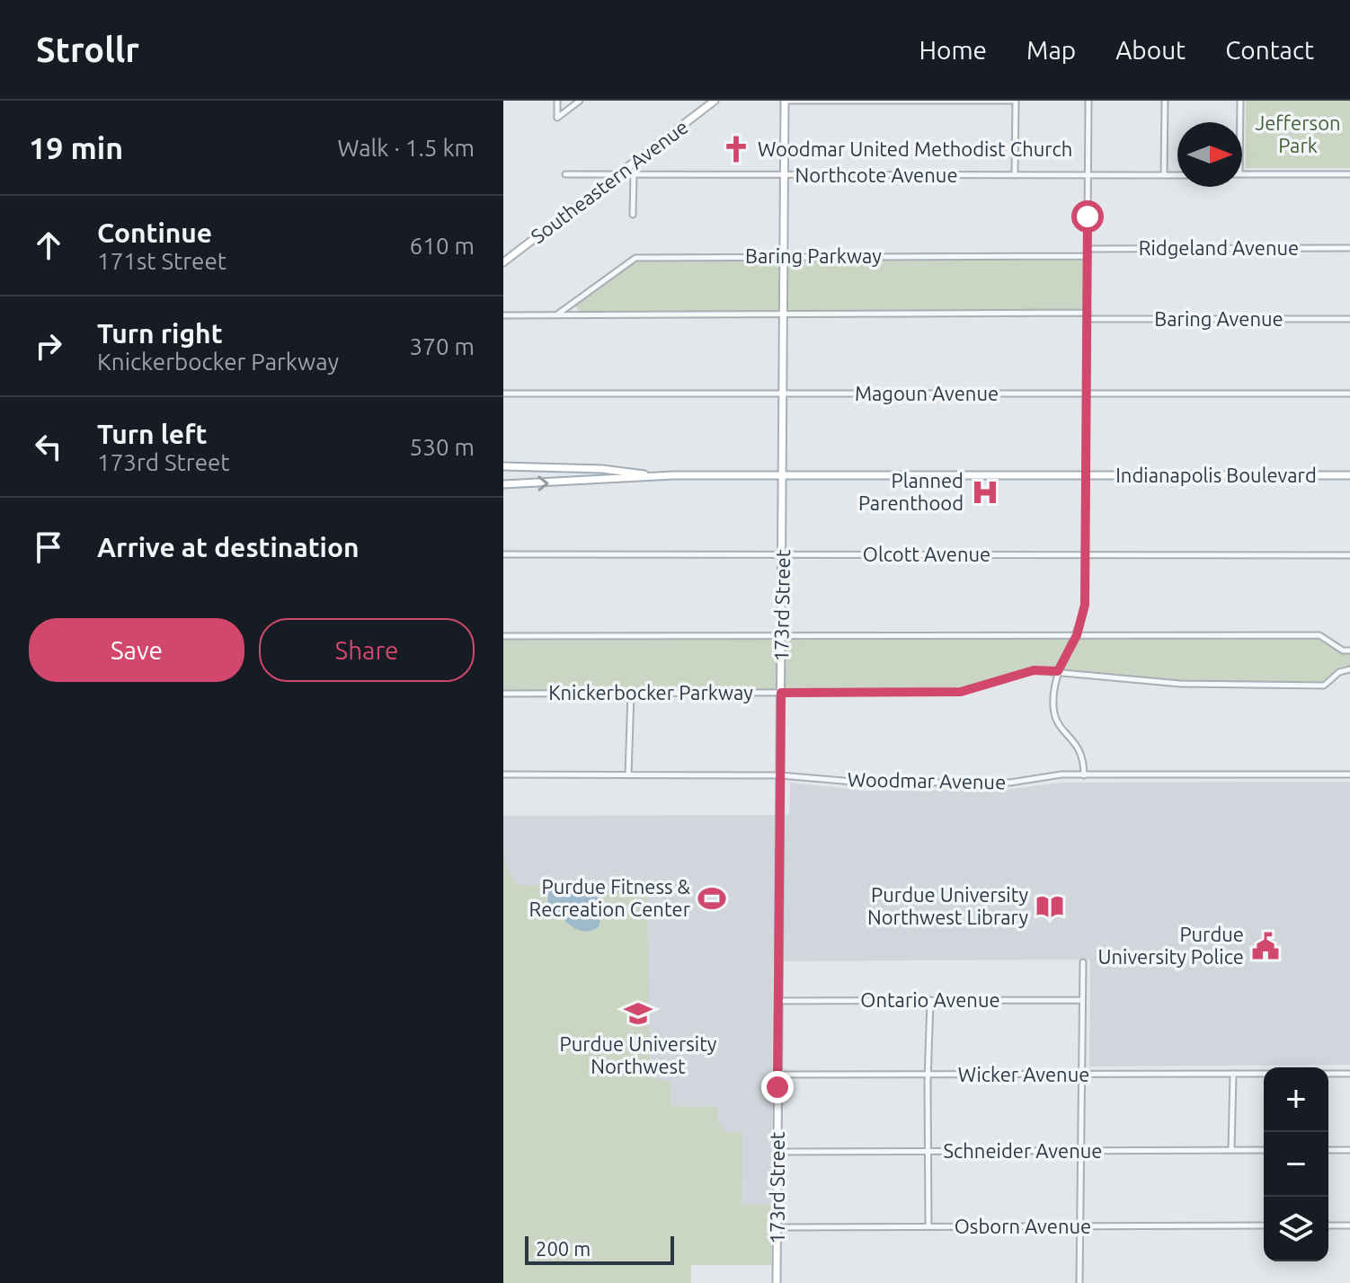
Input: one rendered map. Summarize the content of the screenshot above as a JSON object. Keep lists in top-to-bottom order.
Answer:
{
  "streets": {
    "street": [
      "Northcote Avenue",
      "Southeastern Avenue",
      "Ridgeland Avenue",
      "Baring Parkway",
      "Baring Avenue",
      "Magoun Avenue",
      "Indianapolis Boulevard",
      "Olcott Avenue",
      "173rd Street",
      "Knickerbocker Parkway",
      "Woodmar Avenue",
      "Ontario Avenue",
      "Wicker Avenue",
      "Schneider Avenue",
      "Osborn Avenue"
    ]
  },
  "crossings": [
    ["Northcote Avenue", "Southeastern Avenue"],
    ["Northcote Avenue", "173rd Street"],
    ["Baring Parkway", "173rd Street"],
    ["Magoun Avenue", "173rd Street"],
    ["Indianapolis Boulevard", "173rd Street"],
    ["Olcott Avenue", "173rd Street"],
    ["173rd Street", "Knickerbocker Parkway"],
    ["173rd Street", "Woodmar Avenue"],
    ["173rd Street", "Ontario Avenue"],
    ["173rd Street", "Wicker Avenue"],
    ["173rd Street", "Schneider Avenue"],
    ["173rd Street", "Osborn Avenue"]
  ],
  "parks": ["Jefferson Park"],
  "places": {
    "church": ["Woodmar United Methodist Church"],
    "hospital": ["Planned Parenthood"],
    "sports": ["Purdue Fitness & Recreation Center"],
    "library": ["Purdue University Northwest Library"],
    "public building": ["Purdue University Police"],
    "school or university": ["Purdue University Northwest"]
  },
  "scale_bar": "200 m",
  "north": "right",
  "page": {
    "header": "Strollr",
    "nav": [
      "Home",
      "Map",
      "About",
      "Contact"
    ],
    "heading": ["19 min", "Walk · 1.5 km"],
    "list": [
      ["Continue", "171st Street", "610 m"],
      ["Turn right", "Knickerbocker Parkway", "370 m"],
      ["Turn left", "173rd Street", "530 m"],
      "Arrive at destination"
    ],
    "buttons": ["Save", "Share"],
    "map_buttons": ["+", "−"],
    "scale": "200 m"
  }
}
